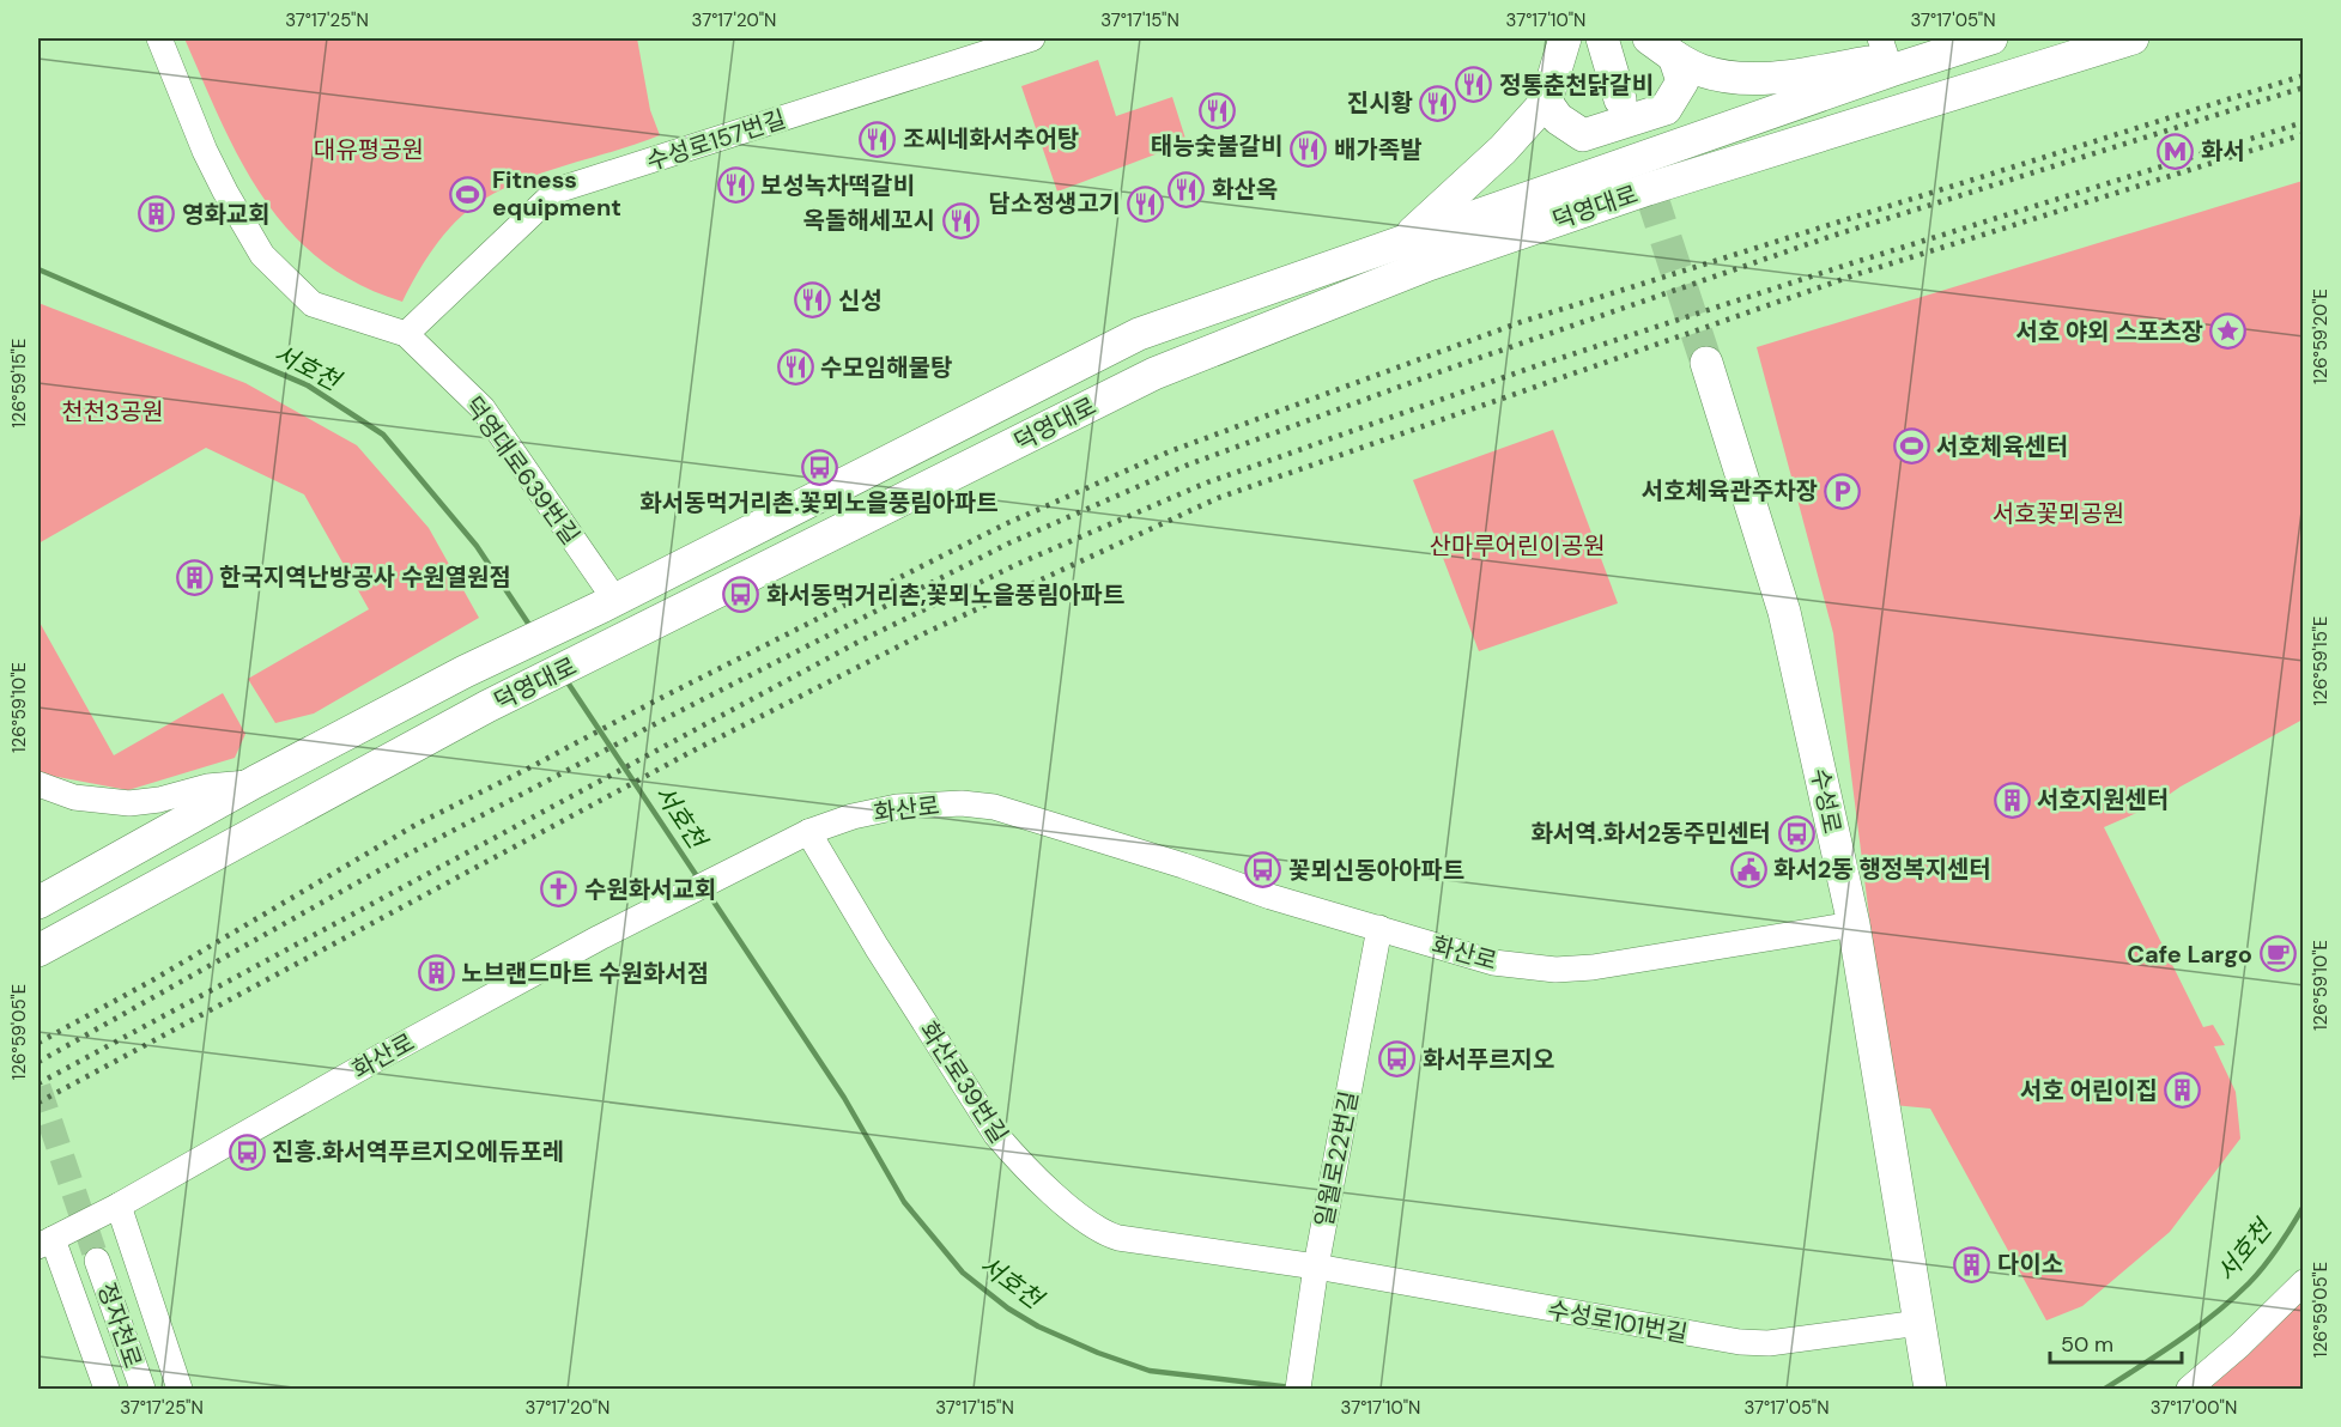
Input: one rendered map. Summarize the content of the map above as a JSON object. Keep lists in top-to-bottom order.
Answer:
{
  "streets": {
    "main road": ["덕영대로", "수성로"],
    "street": [
      "수성로157번길",
      "덕영대로639번길",
      "화산로",
      "화산로39번길",
      "일월로22번길",
      "수성로101번길",
      "정자천로"
    ]
  },
  "crossings": [
    ["수성로157번길", "덕영대로639번길"],
    ["덕영대로", "덕영대로639번길"],
    ["수성로", "화산로"],
    ["수성로", "수성로101번길"],
    ["화산로", "화산로39번길"],
    ["화산로", "일월로22번길"],
    ["화산로39번길", "일월로22번길"],
    ["화산로39번길", "수성로101번길"],
    ["일월로22번길", "수성로101번길"]
  ],
  "water": ["서호천"],
  "parks": [
    "대유평공원",
    "천천3공원",
    "서호꽃뫼공원",
    "산마루어린이공원"
  ],
  "places": {
    "restaurant": [
      "정통춘천닭갈비",
      "진시황",
      "태능숯불갈비",
      "조씨네화서추어탕",
      "배가족발",
      "보성녹차떡갈비",
      "화산옥",
      "담소정생고기",
      "옥돌해세꼬시",
      "신성",
      "수모임해물탕"
    ],
    "metro station": ["화서"],
    "sports": ["Fitness equipment", "서호체육센터"],
    "building": [
      "영화교회",
      "한국지역난방공사 수원열원점",
      "서호지원센터",
      "노브랜드마트 수원화서점",
      "서호 어린이집",
      "다이소"
    ],
    "place": ["서호 야외 스포츠장"],
    "bus stop": [
      "화서동먹거리촌.꽃뫼노을풍림아파트",
      "화서동먹거리촌,꽃뫼노을풍림아파트",
      "화서역.화서2동주민센터",
      "꽃뫼신동아아파트",
      "화서푸르지오",
      "진흥.화서역푸르지오에듀포레"
    ],
    "parking": ["서호체육관주차장"],
    "public building": ["화서2동 행정복지센터"],
    "church": ["수원화서교회"],
    "cafe": ["Cafe Largo"]
  },
  "scale_bar": "50 m",
  "coordinates": [
    "37°17'25\"N",
    "37°17'20\"N",
    "37°17'15\"N",
    "37°17'10\"N",
    "37°17'05\"N",
    "126°59'20\"E",
    "126°59'15\"E",
    "126°59'10\"E",
    "126°59'05\"E",
    "37°17'00\"N"
  ]
}
